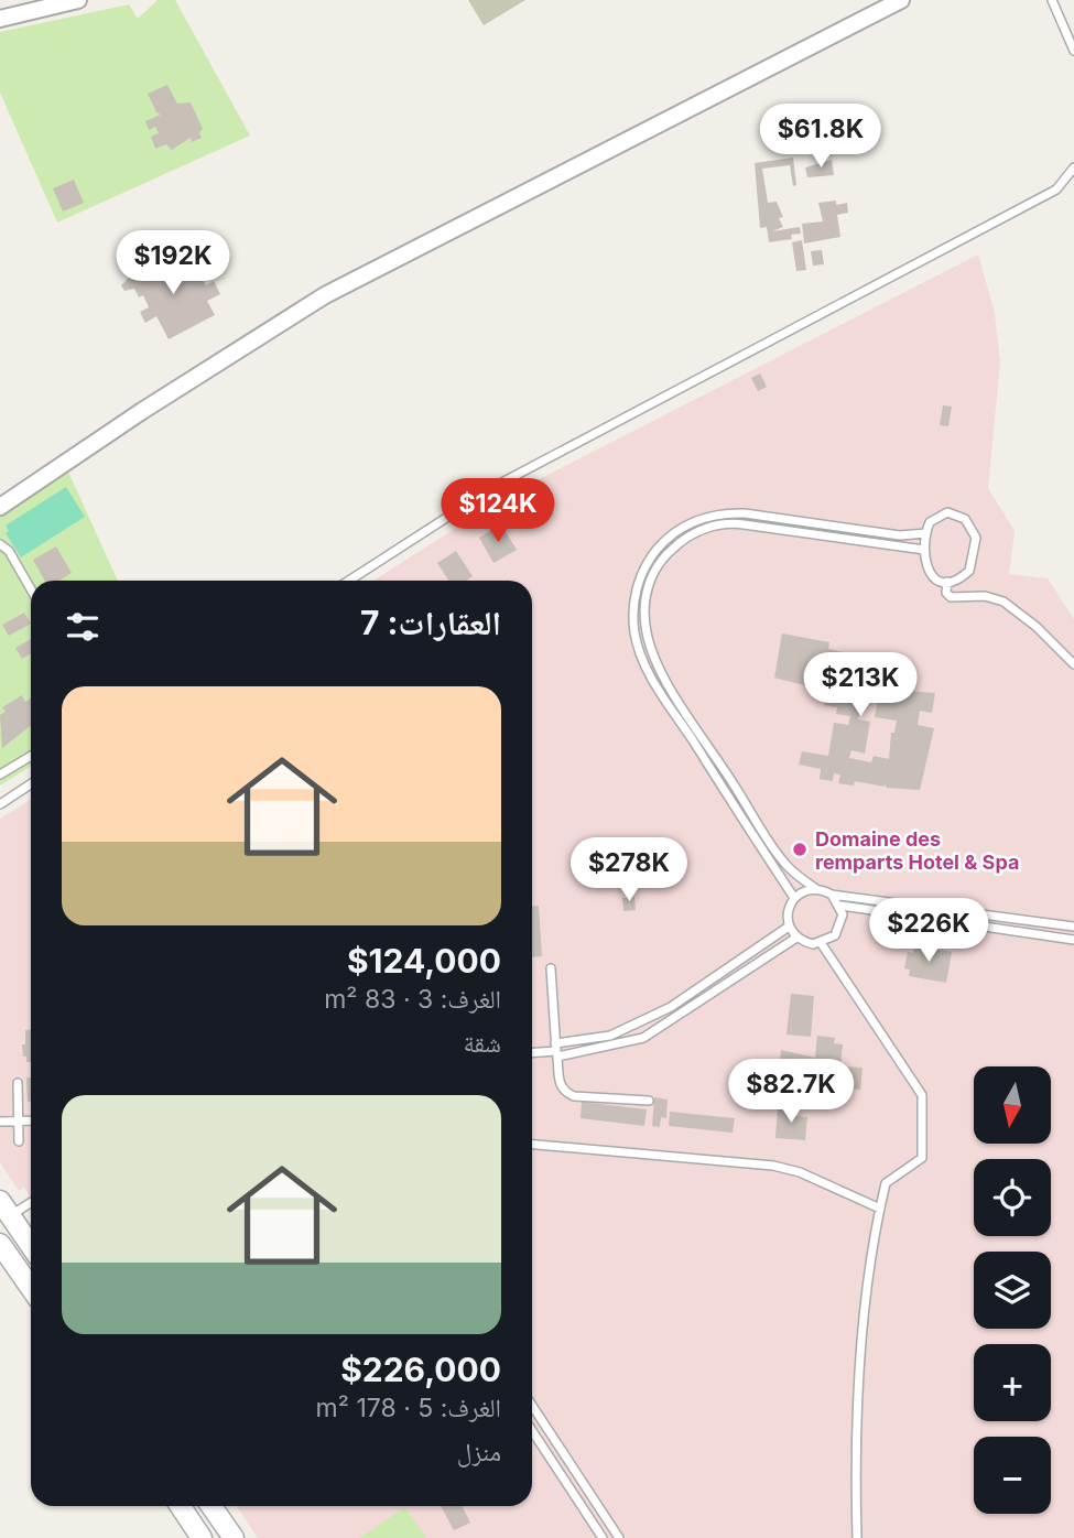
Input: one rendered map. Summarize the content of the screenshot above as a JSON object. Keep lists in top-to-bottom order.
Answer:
{
  "places": ["Domaine des remparts Hotel & Spa"],
  "north": "bottom",
  "page": {
    "price": [
      "$61.8K",
      "$192K",
      "$124K",
      "$213K",
      "$278K",
      "$226K",
      "$82.7K"
    ],
    "heading": "العقارات: 7",
    "list": [
      {
        "name": "$124,000",
        "note": "الغرف: 3 · 83 m² · شقة"
      },
      {
        "name": "$226,000",
        "note": "الغرف: 5 · 178 m² · منزل"
      }
    ],
    "map_buttons": ["+", "−"]
  }
}
